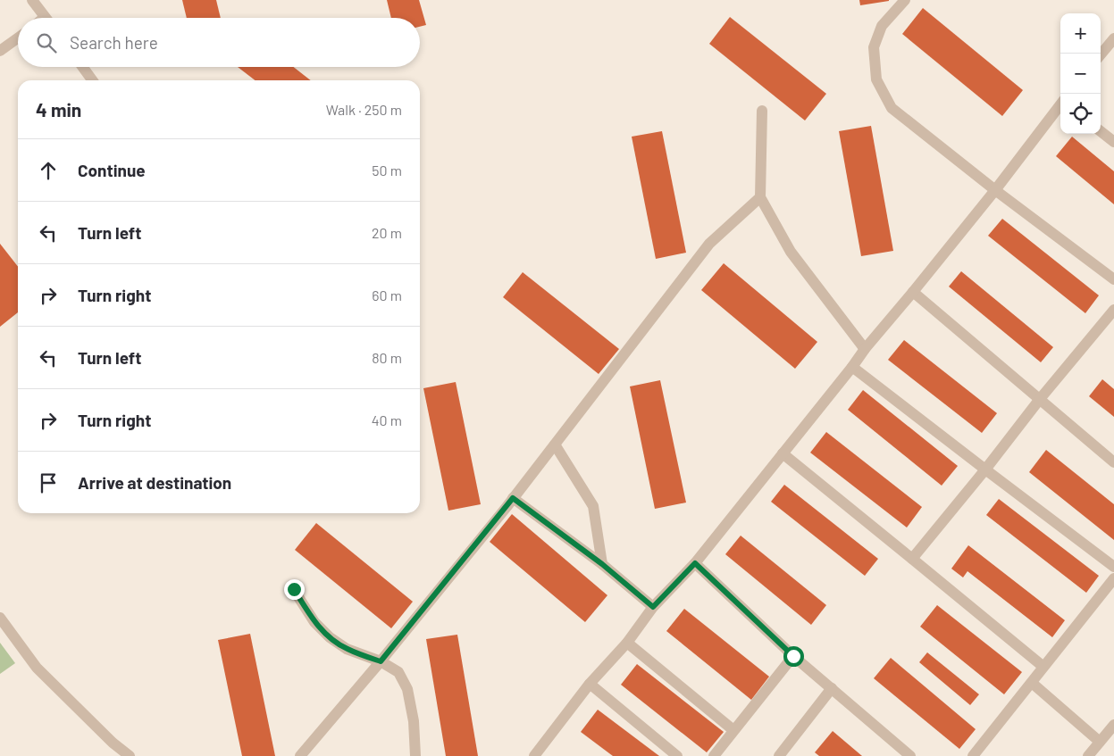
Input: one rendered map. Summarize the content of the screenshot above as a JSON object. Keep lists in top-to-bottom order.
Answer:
{
  "page": {
    "map_buttons": ["+", "−"],
    "search": "Search here",
    "heading": ["4 min", "Walk · 250 m"],
    "list": [
      ["Continue", "50 m"],
      ["Turn left", "20 m"],
      ["Turn right", "60 m"],
      ["Turn left", "80 m"],
      ["Turn right", "40 m"],
      "Arrive at destination"
    ]
  }
}
